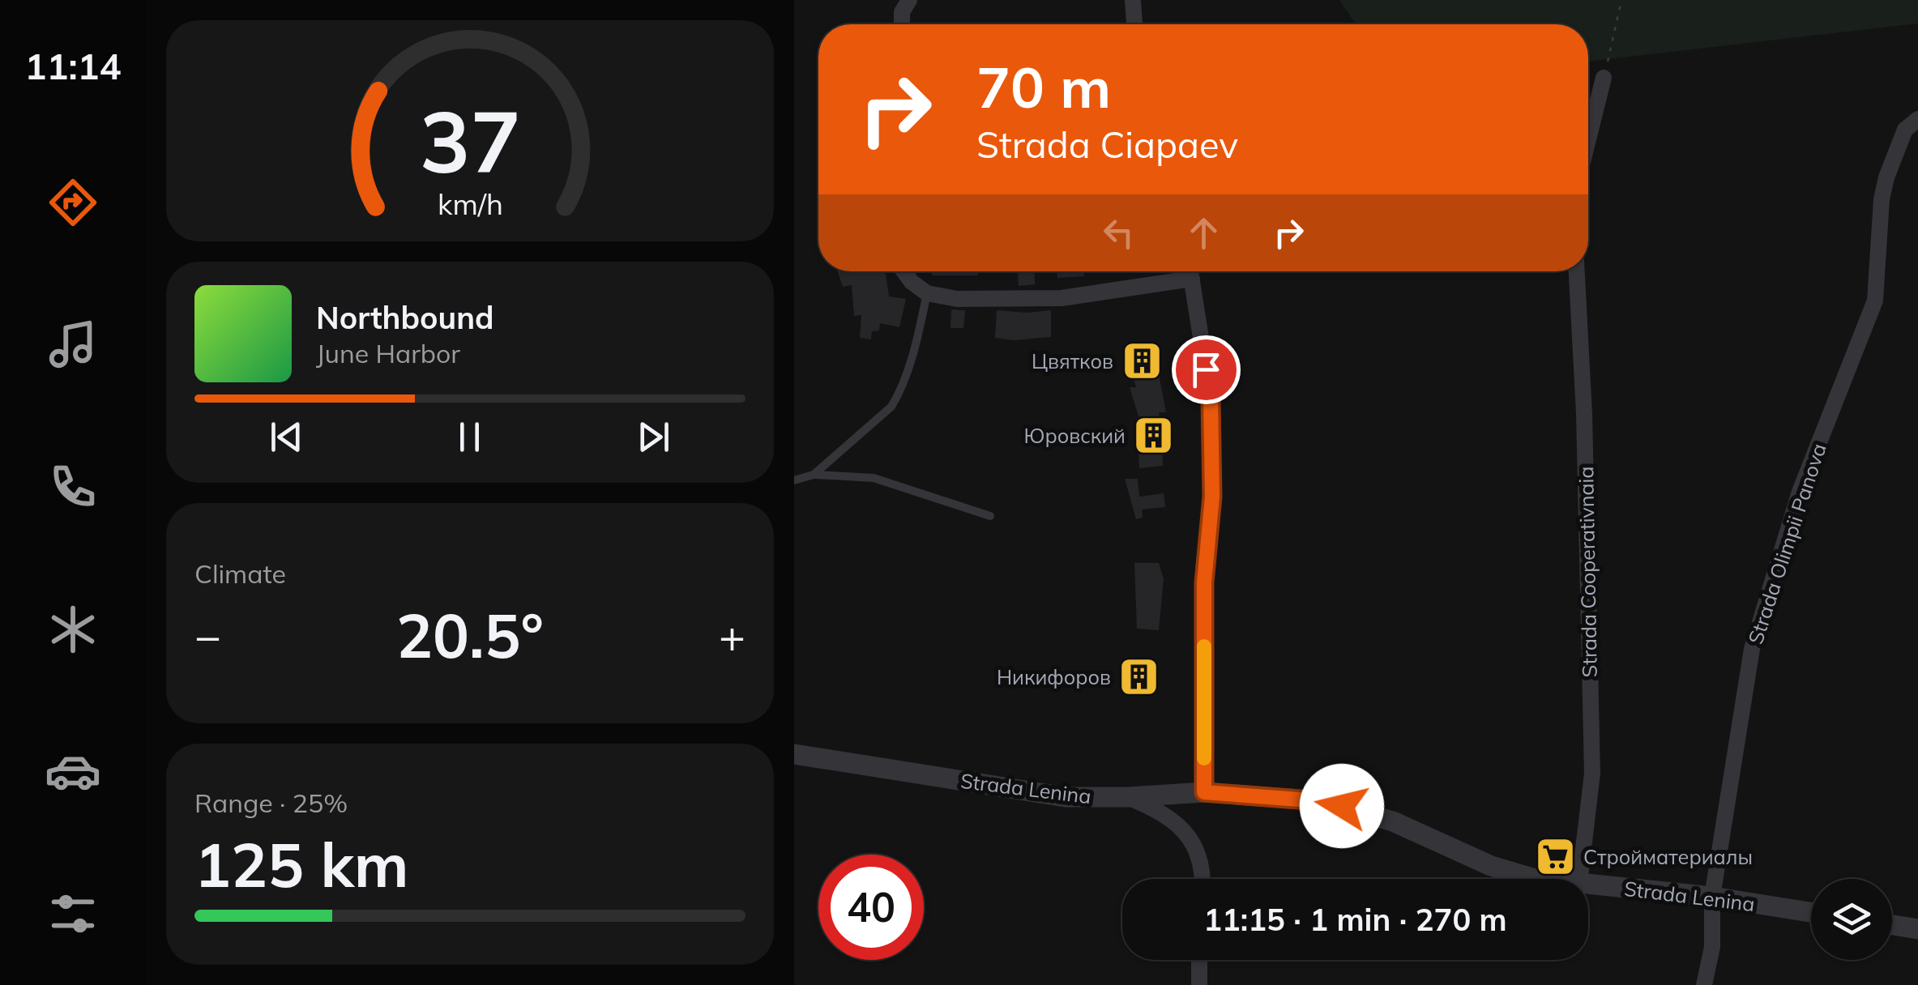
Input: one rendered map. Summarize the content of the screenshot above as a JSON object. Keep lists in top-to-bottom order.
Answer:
{
  "streets": {
    "street": ["Strada Olimpii Panova", "Strada Cooperativnaia", "Strada Lenina"]
  },
  "crossings": [
    ["Strada Olimpii Panova", "Strada Lenina"]
  ],
  "places": {
    "building": ["Цвятков", "Юровский", "Никифоров"],
    "supermarket": ["Стройматериалы"]
  },
  "page": {
    "tabs": "11:14",
    "turn": ["70 m", "Strada Ciapaev"],
    "song": ["Northbound", "June Harbor"],
    "tile": [
      "Climate",
      ["Range · 25%", "125 km"]
    ],
    "heat": ["−", "20.5°", "+"],
    "limit": "40",
    "trip": "11:15 · 1 min · 270 m",
    "gauge": ["37", "km/h"]
  }
}
